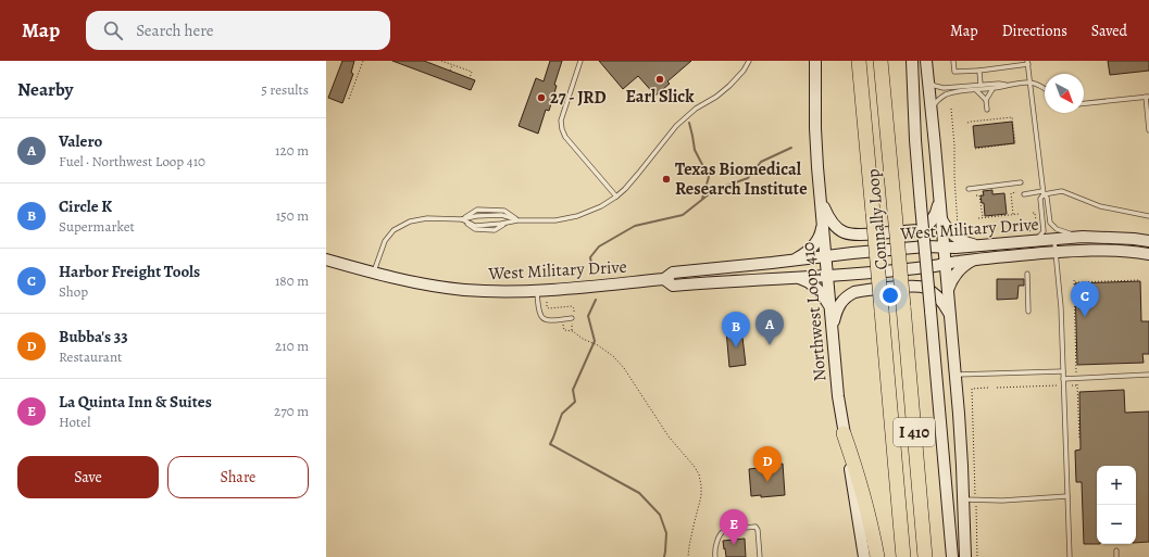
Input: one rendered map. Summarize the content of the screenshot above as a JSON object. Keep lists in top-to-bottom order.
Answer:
{
  "streets": {
    "highway": ["Connally Loop", "I 410"],
    "main road": ["West Military Drive", "Northwest Loop 410"]
  },
  "crossings": [
    ["West Military Drive", "Northwest Loop 410"]
  ],
  "places": ["Earl Slick", "27 - JRD", "Texas Biomedical Research Institute"],
  "north": "bottom right",
  "page": {
    "header": "Map",
    "search": "Search here",
    "nav": ["Map", "Directions", "Saved"],
    "heading": ["Nearby", "5 results"],
    "list": [
      {
        "mark": "A",
        "name": "Valero",
        "note": "Fuel · Northwest Loop 410",
        "value": "120 m"
      },
      {
        "mark": "B",
        "name": "Circle K",
        "note": "Supermarket",
        "value": "150 m"
      },
      {
        "mark": "C",
        "name": "Harbor Freight Tools",
        "note": "Shop",
        "value": "180 m"
      },
      {
        "mark": "D",
        "name": "Bubba's 33",
        "note": "Restaurant",
        "value": "210 m"
      },
      {
        "mark": "E",
        "name": "La Quinta Inn & Suites",
        "note": "Hotel",
        "value": "270 m"
      }
    ],
    "pins": [
      "C",
      "A",
      "B",
      "D",
      "E"
    ],
    "buttons": ["Save", "Share"],
    "map_buttons": ["+", "−"]
  }
}
